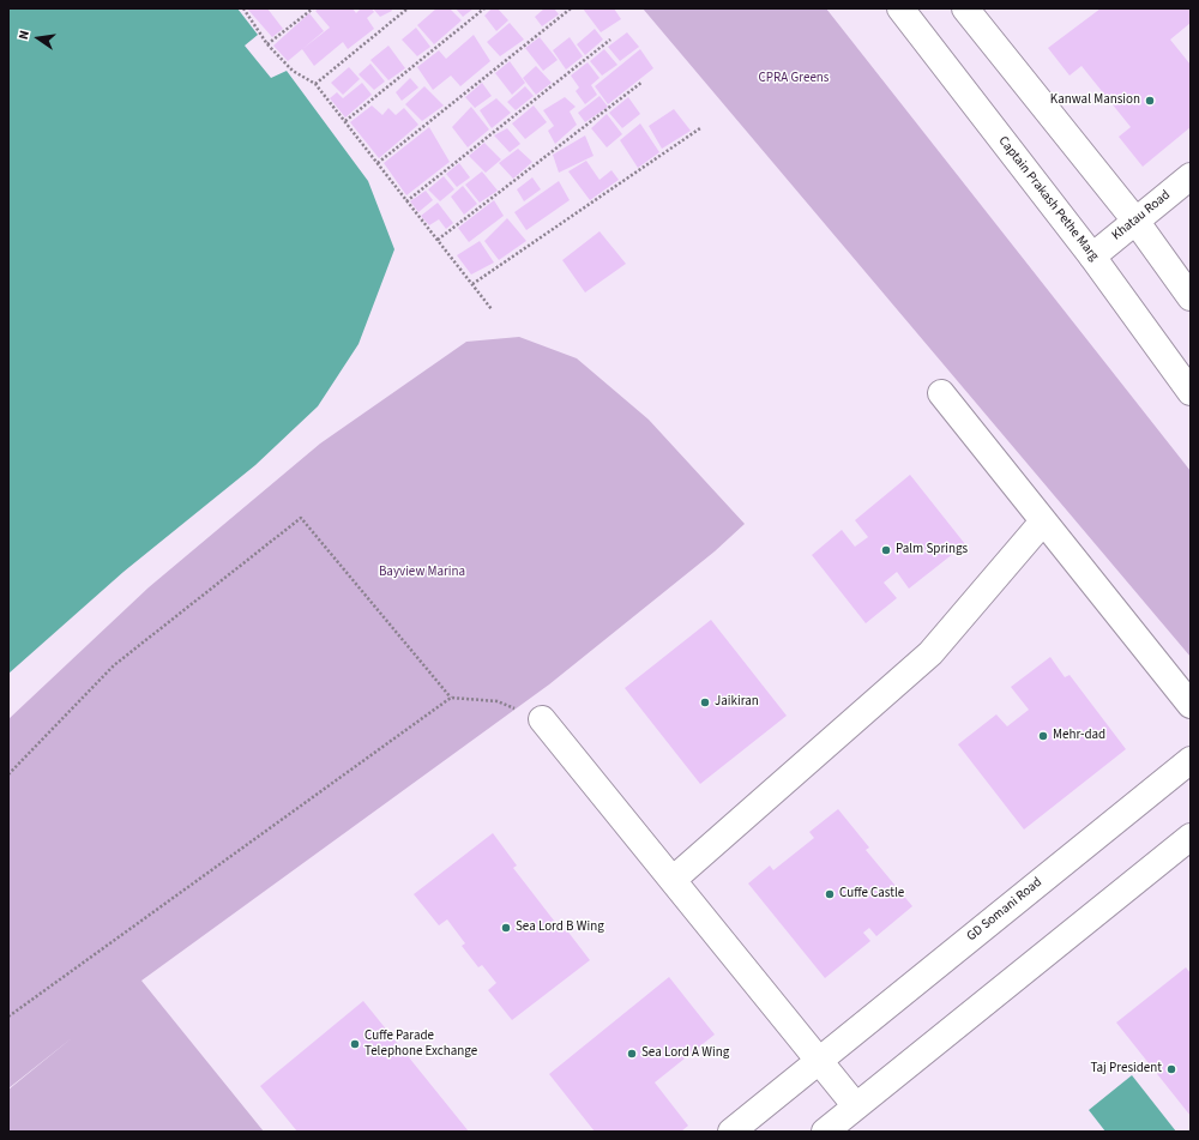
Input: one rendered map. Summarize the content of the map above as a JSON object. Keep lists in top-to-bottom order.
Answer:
{
  "streets": {
    "street": ["Captain Prakash Pethe Marg", "Khatau Road", "GD Somani Road"]
  },
  "crossings": [
    ["Captain Prakash Pethe Marg", "Khatau Road"]
  ],
  "parks": ["CPRA Greens", "Bayview Marina"],
  "places": [
    "Kanwal Mansion",
    "Palm Springs",
    "Jaikiran",
    "Mehr-dad",
    "Cuffe Castle",
    "Sea Lord B Wing",
    "Cuffe Parade Telephone Exchange",
    "Sea Lord A Wing",
    "Taj President"
  ],
  "north": "left"
}
